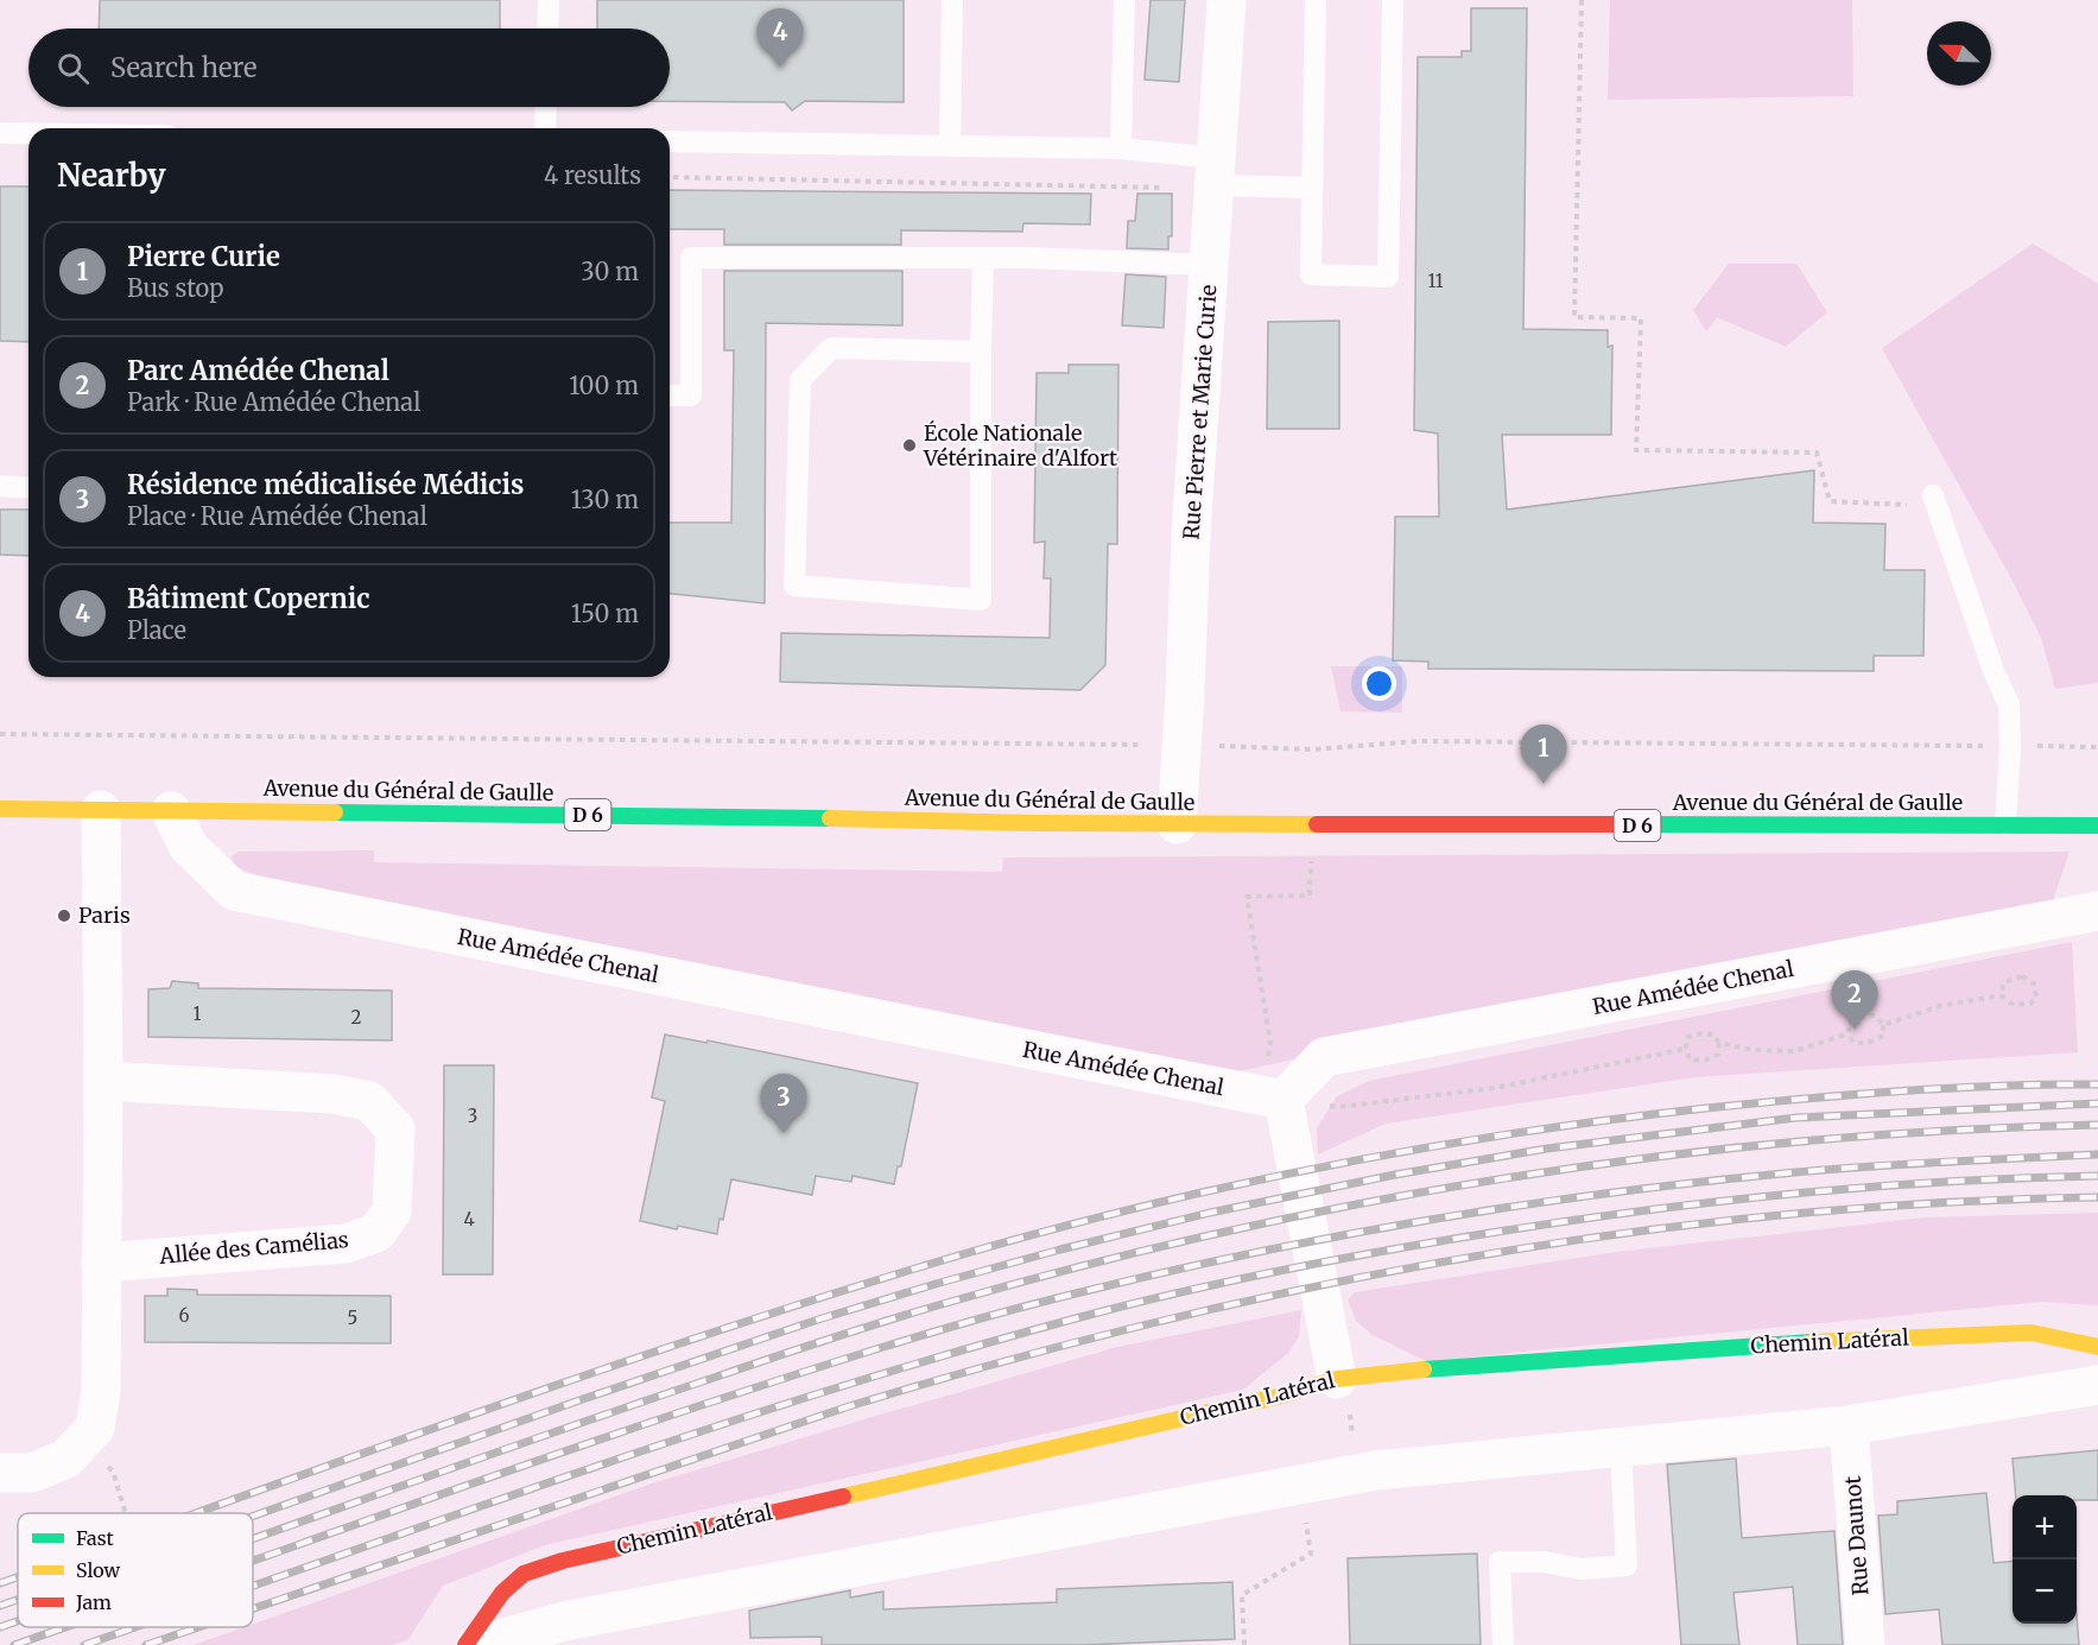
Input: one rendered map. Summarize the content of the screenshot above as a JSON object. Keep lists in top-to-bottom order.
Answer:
{
  "streets": {
    "main road": ["Avenue du Général de Gaulle", "D 6", "Chemin Latéral"],
    "street": [
      "Rue Pierre et Marie Curie",
      "Rue Amédée Chenal",
      "Allée des Camélias",
      "Rue Daunot"
    ]
  },
  "crossings": [
    ["Rue Pierre et Marie Curie", "Avenue du Général de Gaulle"],
    ["Avenue du Général de Gaulle", "Rue Amédée Chenal"]
  ],
  "places": ["École Nationale Vétérinaire d'Alfort", "Paris"],
  "house_numbers": [
    "11",
    "1",
    "2",
    "3",
    "4",
    "6",
    "5"
  ],
  "legend": ["Fast", "Slow", "Jam"],
  "north": "top left",
  "page": {
    "pins": [
      "4",
      "1",
      "2",
      "3"
    ],
    "search": "Search here",
    "heading": ["Nearby", "4 results"],
    "list": [
      {
        "mark": "1",
        "name": "Pierre Curie",
        "note": "Bus stop",
        "value": "30 m"
      },
      {
        "mark": "2",
        "name": "Parc Amédée Chenal",
        "note": "Park · Rue Amédée Chenal",
        "value": "100 m"
      },
      {
        "mark": "3",
        "name": "Résidence médicalisée Médicis",
        "note": "Place · Rue Amédée Chenal",
        "value": "130 m"
      },
      {
        "mark": "4",
        "name": "Bâtiment Copernic",
        "note": "Place",
        "value": "150 m"
      }
    ],
    "map_buttons": ["+", "−"]
  }
}
